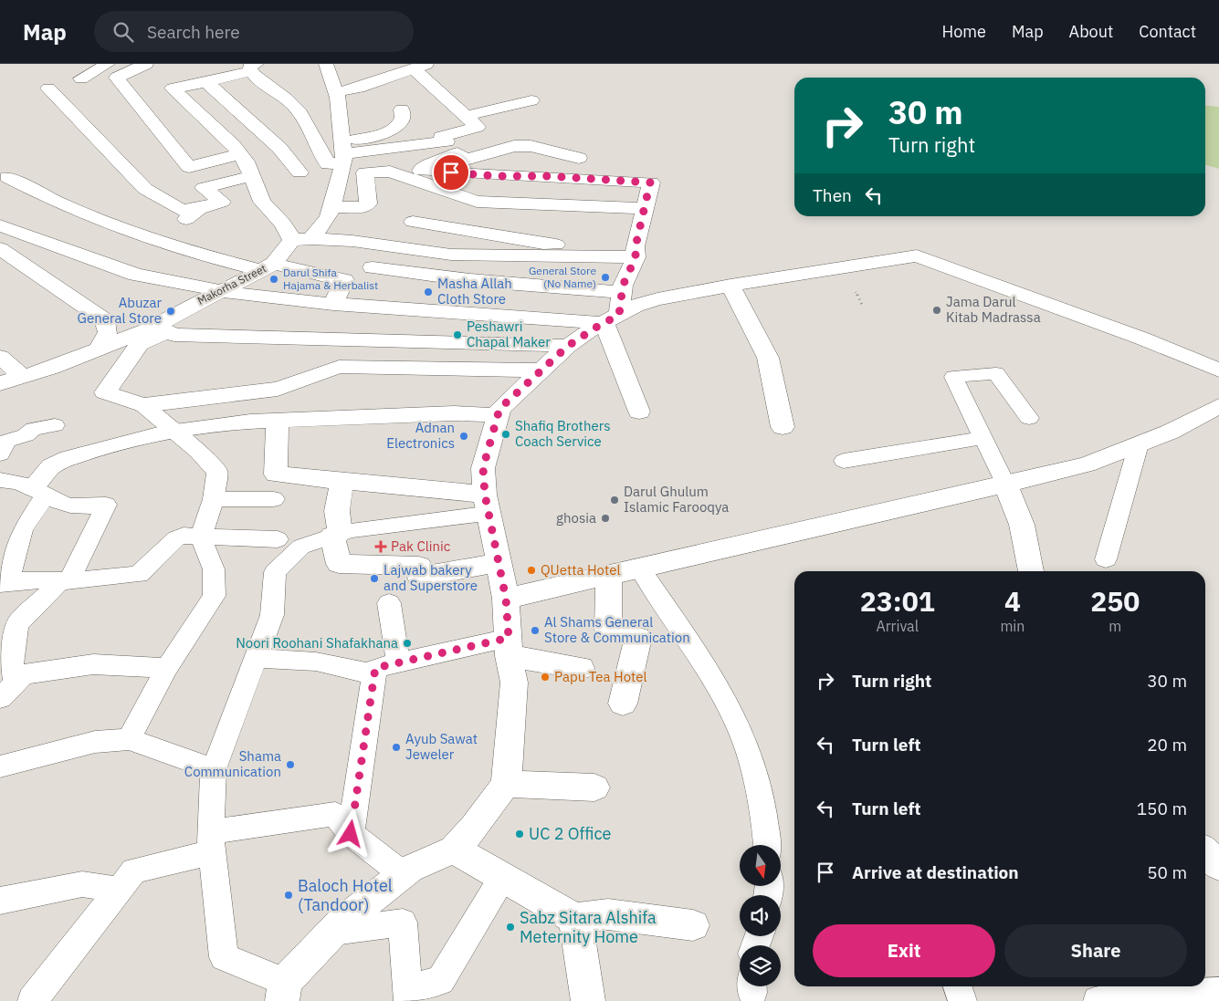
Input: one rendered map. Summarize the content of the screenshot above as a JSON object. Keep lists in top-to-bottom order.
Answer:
{
  "streets": {
    "street": ["Makorha Street"]
  },
  "places": {
    "other": [
      "General Store (No Name)",
      "Darul Shifa Hajama & Herbalist",
      "Masha Allah Cloth Store",
      "Jama Darul Kitab Madrassa",
      "Abuzar General Store",
      "Peshawri Chapal Maker",
      "Shafiq Brothers Coach Service",
      "Adnan Electronics",
      "Darul Ghulum Islamic Farooqya",
      "ghosia",
      "QUetta Hotel",
      "Lajwab bakery and Superstore",
      "Al Shams General Store & Communication",
      "Noori Roohani Shafakhana",
      "Papu Tea Hotel",
      "Ayub Sawat Jeweler",
      "Shama Communication",
      "UC 2 Office",
      "Baloch Hotel (Tandoor)",
      "Sabz Sitara Alshifa Meternity Home"
    ],
    "health": ["Pak Clinic"]
  },
  "north": "bottom",
  "page": {
    "header": "Map",
    "search": "Search here",
    "nav": [
      "Home",
      "Map",
      "About",
      "Contact"
    ],
    "turn": ["30 m", "Turn right"],
    "then": "Then",
    "eta": [
      "23:01",
      "Arrival",
      "4",
      "min",
      "250",
      "m"
    ],
    "list": [
      {
        "name": "Turn right",
        "value": "30 m"
      },
      {
        "name": "Turn left",
        "value": "20 m"
      },
      {
        "name": "Turn left",
        "value": "150 m"
      },
      {
        "name": "Arrive at destination",
        "value": "50 m"
      }
    ],
    "buttons": ["Exit", "Share"]
  }
}
